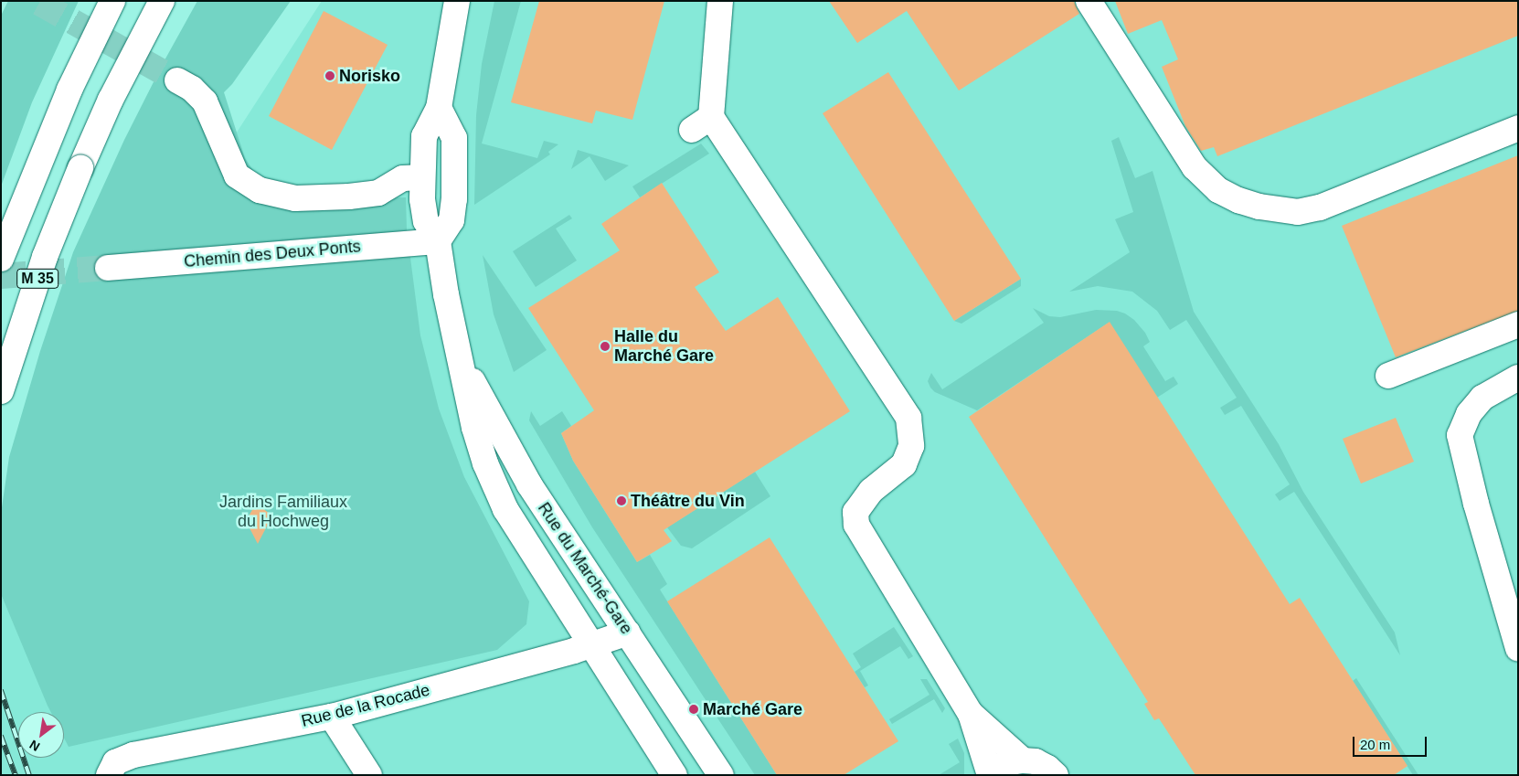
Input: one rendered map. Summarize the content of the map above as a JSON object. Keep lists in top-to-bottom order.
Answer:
{
  "streets": {
    "main road": [
      "Chemin des Deux Ponts",
      "M 35",
      "Rue du Marché-Gare",
      "Rue de la Rocade"
    ]
  },
  "crossings": [
    ["Chemin des Deux Ponts", "Rue du Marché-Gare"],
    ["Rue du Marché-Gare", "Rue de la Rocade"]
  ],
  "parks": ["Jardins Familiaux du Hochweg"],
  "places": [
    "Norisko",
    "Halle du Marché Gare",
    "Théâtre du Vin",
    "Marché Gare"
  ],
  "scale_bar": "20 m",
  "north": "bottom left"
}
